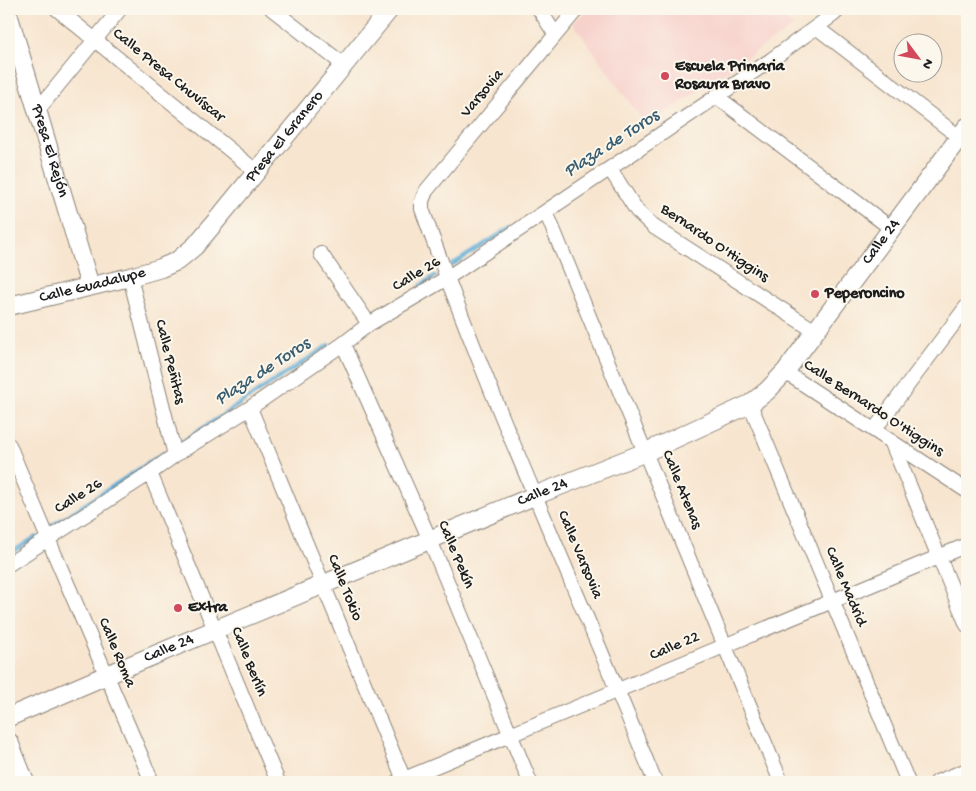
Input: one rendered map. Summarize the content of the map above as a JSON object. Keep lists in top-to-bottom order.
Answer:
{
  "streets": {
    "street": [
      "Calle Presa Chuvíscar",
      "Varsovia",
      "Presa El Granero",
      "Presa El Rejón",
      "Calle 24",
      "Bernardo O'Higgins",
      "Calle 26",
      "Calle Guadalupe",
      "Calle Peñitas",
      "Calle Bernardo O'Higgins",
      "Calle Atenas",
      "Calle Pekín",
      "Calle Varsovia",
      "Calle Madrid",
      "Calle Tokio",
      "Calle 22",
      "Calle Roma",
      "Calle Berlín"
    ]
  },
  "crossings": [
    ["Calle Presa Chuvíscar", "Presa El Granero"],
    ["Varsovia", "Calle Varsovia"],
    ["Presa El Granero", "Calle Guadalupe"],
    ["Presa El Rejón", "Calle Guadalupe"],
    ["Calle 24", "Bernardo O'Higgins"],
    ["Calle 24", "Calle Bernardo O'Higgins"],
    ["Calle 24", "Calle Atenas"],
    ["Calle 24", "Calle Pekín"],
    ["Calle 24", "Calle Varsovia"],
    ["Calle 24", "Calle Madrid"],
    ["Calle 24", "Calle Tokio"],
    ["Calle 24", "Calle Roma"],
    ["Calle 24", "Calle Berlín"],
    ["Bernardo O'Higgins", "Calle 26"],
    ["Calle 26", "Calle Peñitas"],
    ["Calle 26", "Calle Atenas"],
    ["Calle 26", "Calle Pekín"],
    ["Calle 26", "Calle Varsovia"],
    ["Calle 26", "Calle Tokio"],
    ["Calle 26", "Calle Roma"],
    ["Calle 26", "Calle Berlín"],
    ["Calle Guadalupe", "Calle Peñitas"],
    ["Calle Atenas", "Calle 22"],
    ["Calle Pekín", "Calle 22"],
    ["Calle Varsovia", "Calle 22"],
    ["Calle Madrid", "Calle 22"],
    ["Calle Tokio", "Calle 22"]
  ],
  "water": ["Plaza de Toros"],
  "places": ["Escuela Primaria Rosaura Bravo", "Peperoncino", "Extra"],
  "north": "bottom right"
}
